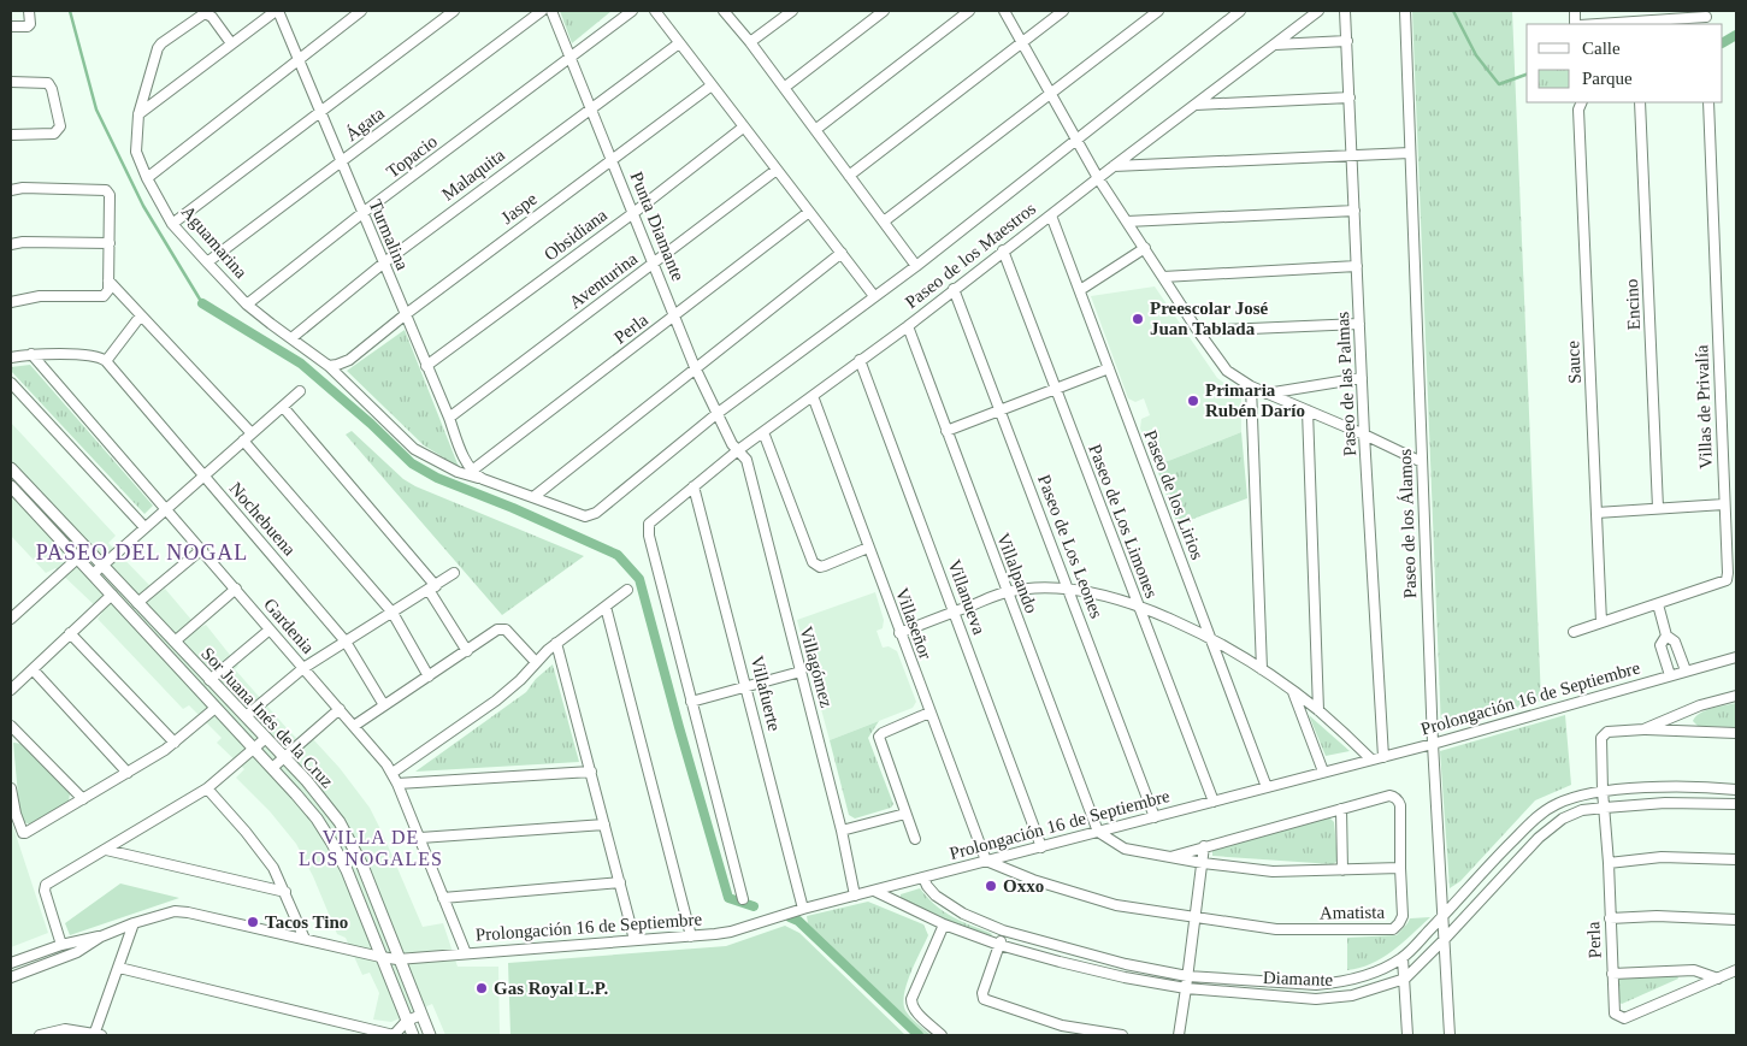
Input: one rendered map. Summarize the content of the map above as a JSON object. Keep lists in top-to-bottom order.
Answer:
{
  "streets": {
    "main road": ["Sor Juana Inés de la Cruz"],
    "street": [
      "Ágata",
      "Topacio",
      "Malaquita",
      "Jaspe",
      "Punta Diamante",
      "Turmalina",
      "Obsidiana",
      "Aguamarina",
      "Paseo de los Maestros",
      "Aventurina",
      "Encino",
      "Perla",
      "Sauce",
      "Paseo de las Palmas",
      "Villas de Privalía",
      "Paseo de los Lirios",
      "Nochebuena",
      "Paseo de Los Limones",
      "Paseo de los Álamos",
      "Paseo de Los Leones",
      "Villalpando",
      "Villanueva",
      "Villaseñor",
      "Gardenia",
      "Villagómez",
      "Villafuerte",
      "Prolongación 16 de Septiembre",
      "Amatista",
      "Diamante"
    ]
  },
  "crossings": [
    ["Ágata", "Turmalina"],
    ["Ágata", "Aguamarina"],
    ["Topacio", "Punta Diamante"],
    ["Topacio", "Turmalina"],
    ["Topacio", "Aguamarina"],
    ["Malaquita", "Punta Diamante"],
    ["Malaquita", "Turmalina"],
    ["Malaquita", "Aguamarina"],
    ["Jaspe", "Punta Diamante"],
    ["Jaspe", "Turmalina"],
    ["Jaspe", "Aguamarina"],
    ["Punta Diamante", "Obsidiana"],
    ["Punta Diamante", "Aguamarina"],
    ["Punta Diamante", "Paseo de los Maestros"],
    ["Punta Diamante", "Aventurina"],
    ["Punta Diamante", "Perla"],
    ["Punta Diamante", "Villagómez"],
    ["Turmalina", "Obsidiana"],
    ["Turmalina", "Aventurina"],
    ["Turmalina", "Perla"],
    ["Paseo de los Maestros", "Paseo de los Lirios"],
    ["Paseo de los Maestros", "Paseo de Los Limones"],
    ["Paseo de los Maestros", "Paseo de Los Leones"],
    ["Paseo de los Maestros", "Villalpando"],
    ["Paseo de los Maestros", "Villanueva"],
    ["Paseo de los Maestros", "Villaseñor"],
    ["Paseo de los Maestros", "Villagómez"],
    ["Paseo de los Maestros", "Villafuerte"],
    ["Perla", "Diamante"],
    ["Sauce", "Villas de Privalía"],
    ["Paseo de las Palmas", "Prolongación 16 de Septiembre"],
    ["Paseo de los Lirios", "Prolongación 16 de Septiembre"],
    ["Paseo de Los Limones", "Prolongación 16 de Septiembre"],
    ["Paseo de los Álamos", "Prolongación 16 de Septiembre"],
    ["Paseo de los Álamos", "Diamante"],
    ["Paseo de Los Leones", "Prolongación 16 de Septiembre"],
    ["Villalpando", "Prolongación 16 de Septiembre"],
    ["Villanueva", "Prolongación 16 de Septiembre"],
    ["Villaseñor", "Prolongación 16 de Septiembre"],
    ["Villaseñor", "Amatista"],
    ["Gardenia", "Prolongación 16 de Septiembre"],
    ["Villagómez", "Prolongación 16 de Septiembre"],
    ["Villafuerte", "Prolongación 16 de Septiembre"],
    ["Prolongación 16 de Septiembre", "Sor Juana Inés de la Cruz"],
    ["Prolongación 16 de Septiembre", "Amatista"],
    ["Prolongación 16 de Septiembre", "Diamante"]
  ],
  "districts": ["PASEO DEL NOGAL", "VILLA DE LOS NOGALES"],
  "places": [
    "Preescolar José Juan Tablada",
    "Primaria Rubén Darío",
    "Oxxo",
    "Tacos Tino",
    "Gas Royal L.P."
  ],
  "legend": ["Calle", "Parque"]
}
